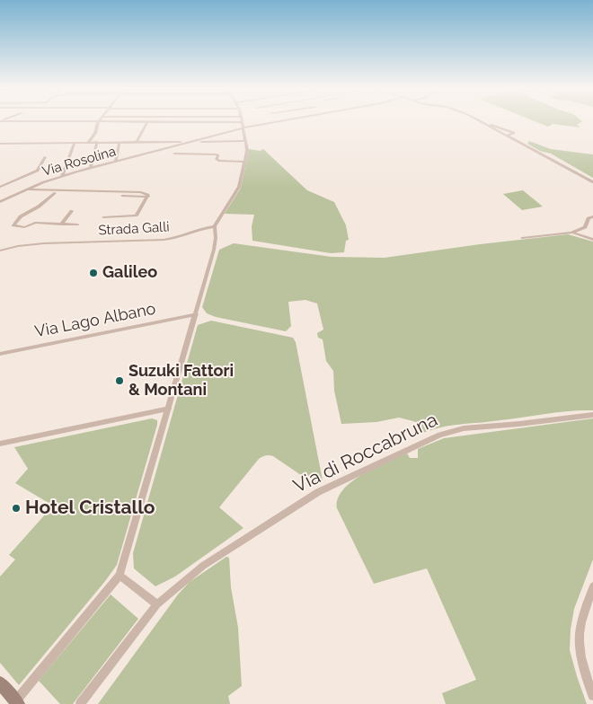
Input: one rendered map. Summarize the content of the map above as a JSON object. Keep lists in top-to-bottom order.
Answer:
{
  "streets": {
    "street": [
      "Via Rosolina",
      "Strada Galli",
      "Via Lago Albano",
      "Via di Roccabruna"
    ]
  },
  "places": ["Galileo", "Suzuki Fattori & Montani", "Hotel Cristallo"]
}
